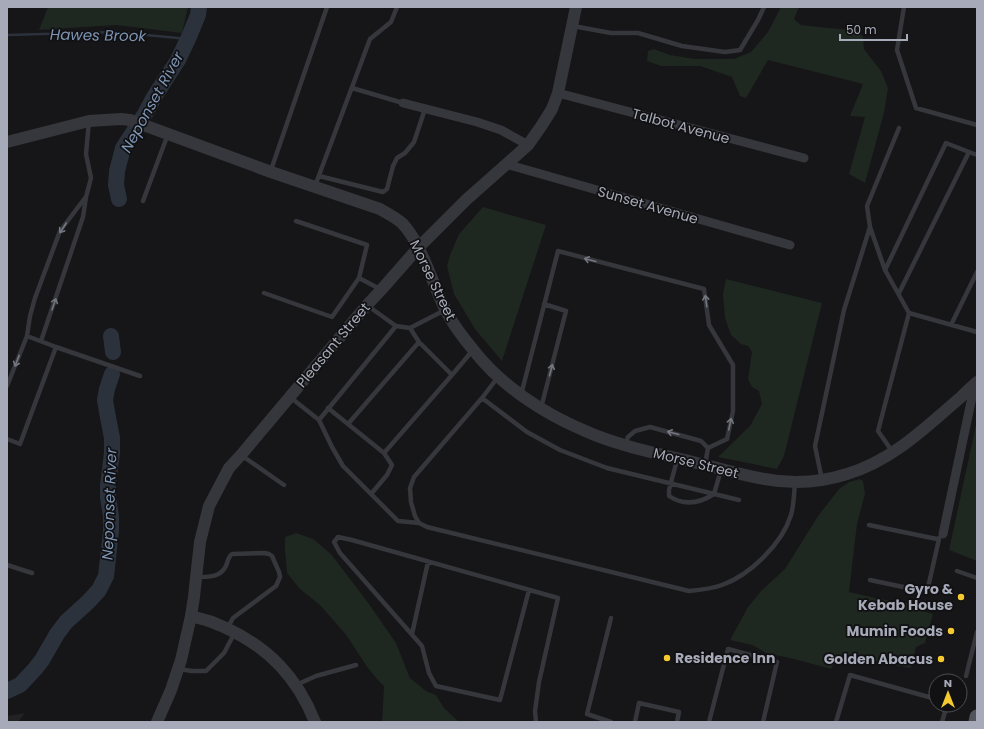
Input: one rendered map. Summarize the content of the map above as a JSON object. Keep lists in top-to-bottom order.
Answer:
{
  "streets": {
    "street": [
      "Talbot Avenue",
      "Sunset Avenue",
      "Morse Street",
      "Pleasant Street"
    ]
  },
  "crossings": [
    ["Talbot Avenue", "Pleasant Street"],
    ["Sunset Avenue", "Pleasant Street"],
    ["Morse Street", "Pleasant Street"]
  ],
  "water": ["Hawes Brook", "Neponset River"],
  "places": [
    "Gyro & Kebab House",
    "Mumin Foods",
    "Residence Inn",
    "Golden Abacus"
  ],
  "scale_bar": "50 m",
  "north": "top"
}
